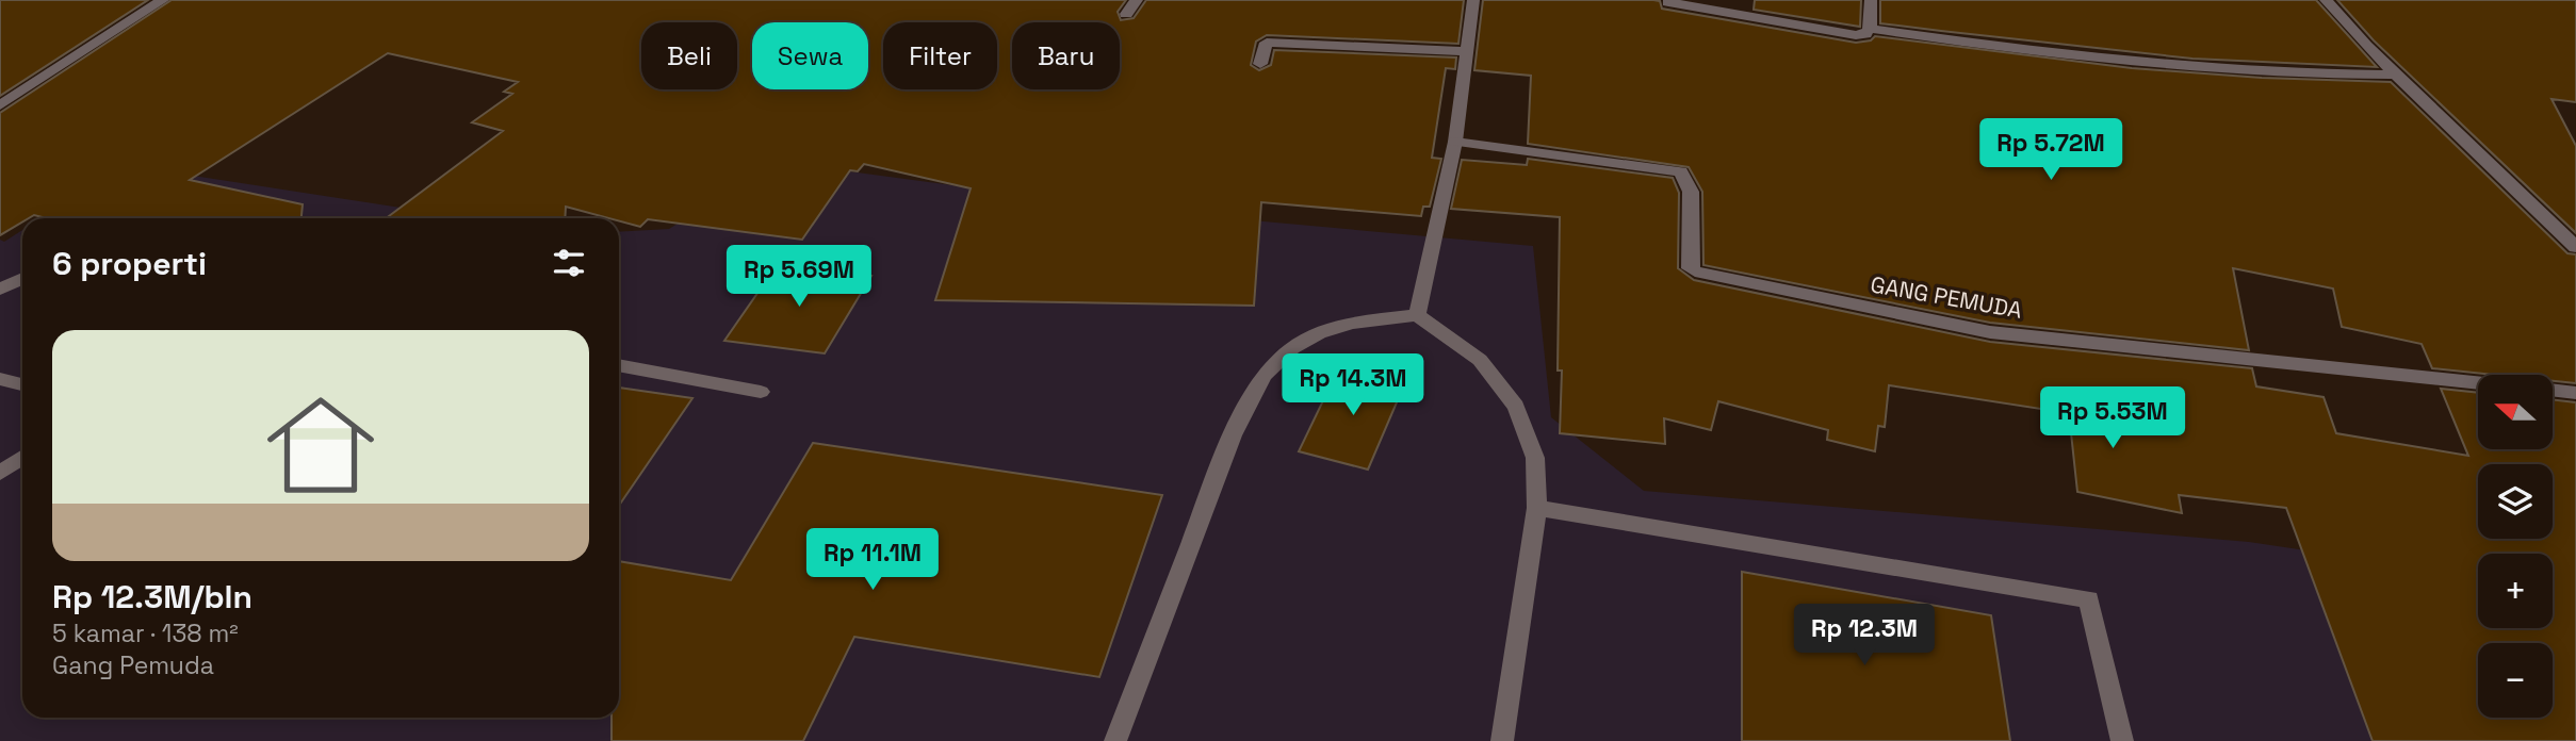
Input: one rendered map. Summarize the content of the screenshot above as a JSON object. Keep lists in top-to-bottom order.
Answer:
{
  "streets": {
    "street": ["GANG PEMUDA"]
  },
  "north": "left",
  "page": {
    "chip": [
      "Beli",
      "Sewa",
      "Filter",
      "Baru"
    ],
    "price": [
      "Rp 5.72M",
      "Rp 5.69M",
      "Rp 14.3M",
      "Rp 5.53M",
      "Rp 11.1M",
      "Rp 12.3M"
    ],
    "heading": "6 properti",
    "list": [
      {
        "name": "Rp 12.3M/bln",
        "note": "5 kamar · 138 m² · Gang Pemuda"
      }
    ],
    "map_buttons": ["+", "−"]
  }
}
